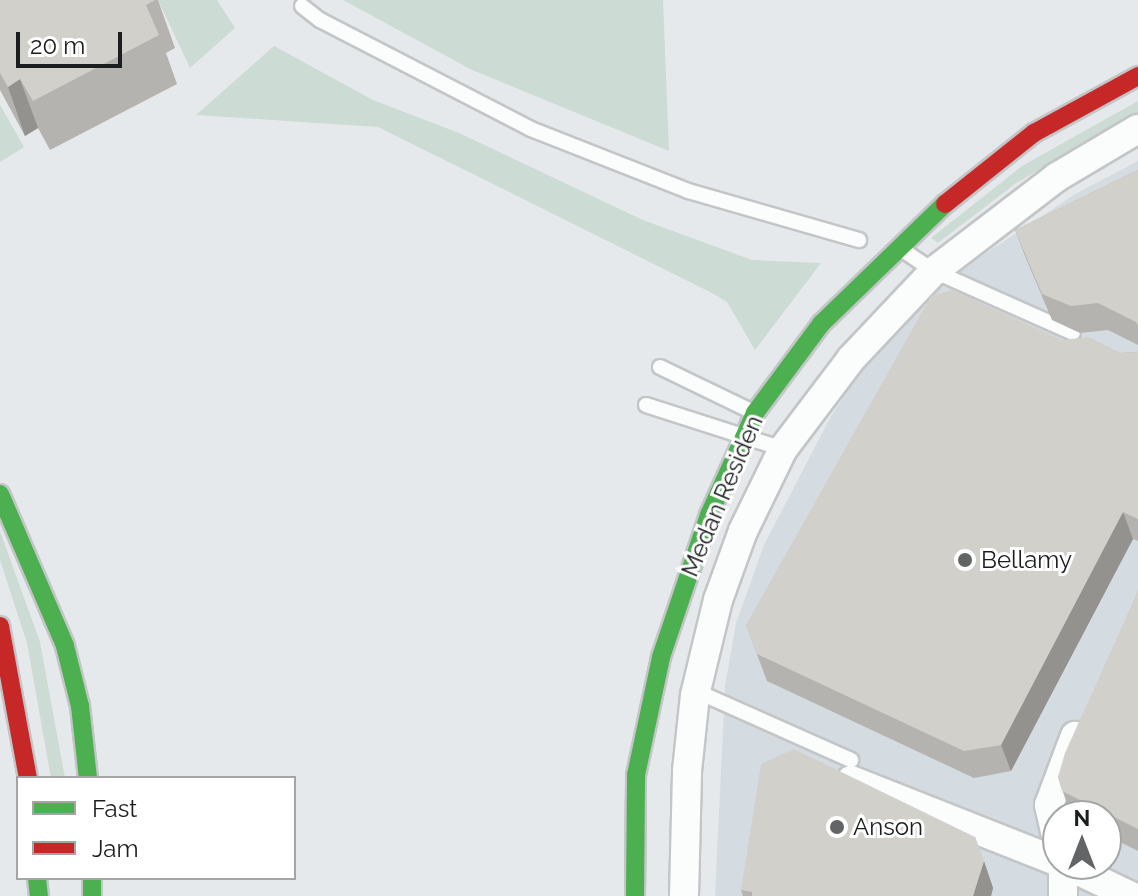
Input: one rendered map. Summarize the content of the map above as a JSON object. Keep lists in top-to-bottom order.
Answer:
{
  "streets": {
    "street": ["Medan Residen"]
  },
  "places": ["Bellamy", "Anson"],
  "legend": ["Fast", "Jam"],
  "scale_bar": "20 m",
  "north": "top"
}
